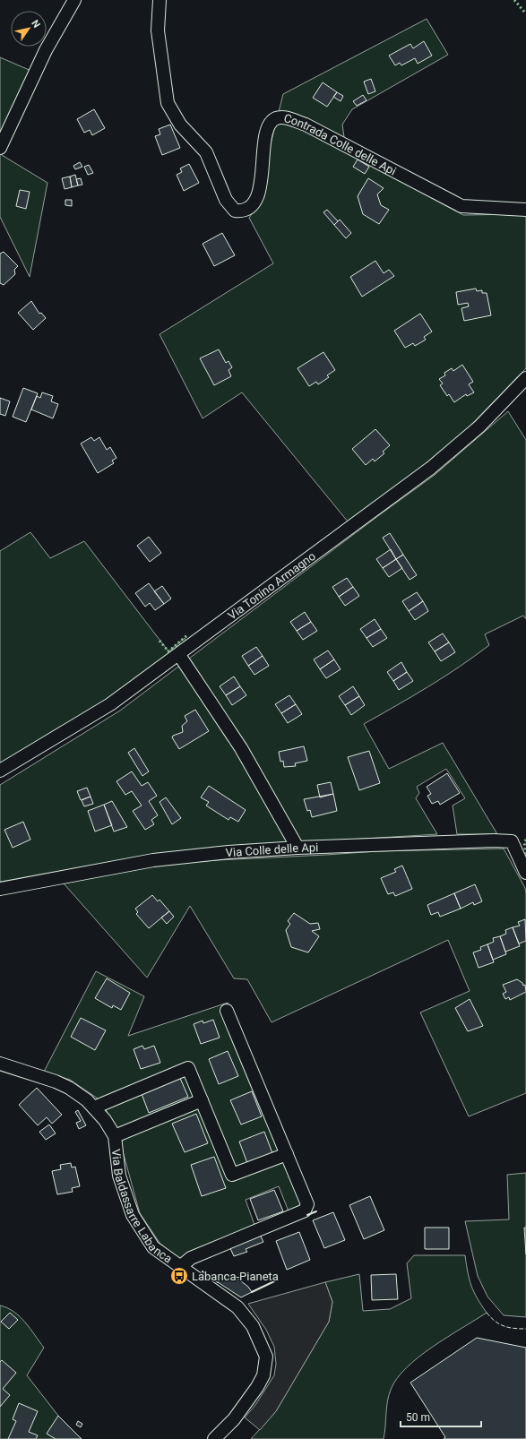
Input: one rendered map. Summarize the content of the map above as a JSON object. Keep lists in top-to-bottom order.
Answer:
{
  "streets": {
    "street": [
      "Contrada Colle delle Api",
      "Via Tonino Armagno",
      "Via Colle delle Api",
      "Via Baldassarre Labanca"
    ]
  },
  "places": {
    "bus stop": ["Labanca-Pianeta"]
  },
  "scale_bar": "50 m",
  "north": "top right"
}
